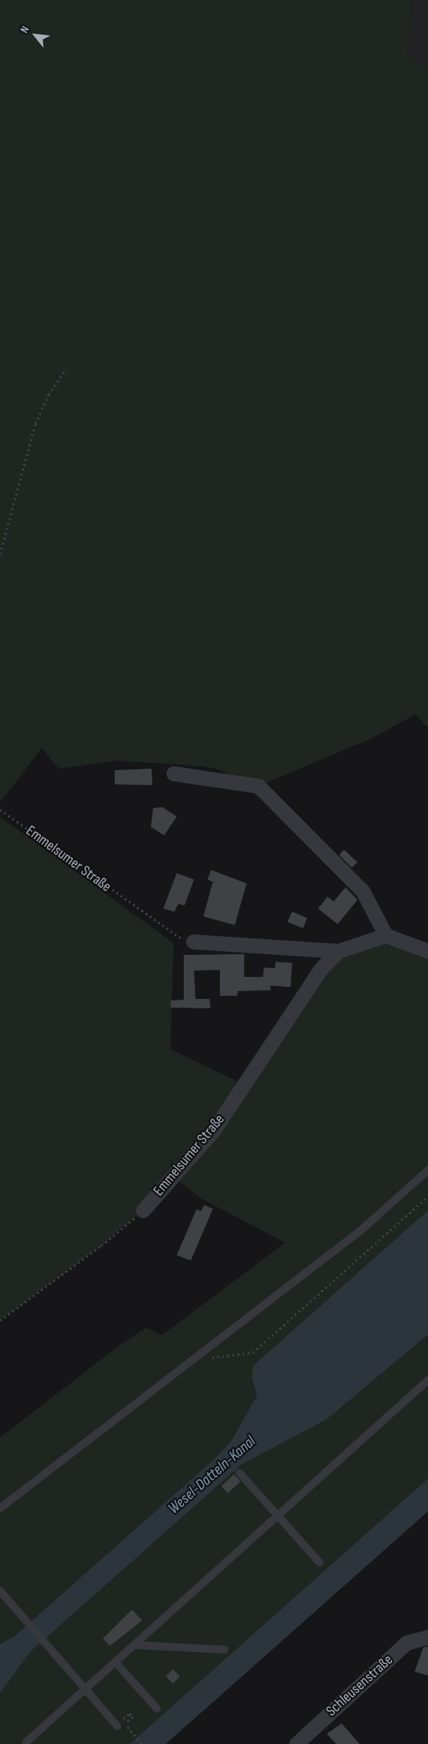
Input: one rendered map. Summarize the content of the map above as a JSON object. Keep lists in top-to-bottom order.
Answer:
{
  "streets": {
    "street": ["Emmelsumer Straße", "Schleusenstraße"]
  },
  "water": ["Wesel-Datteln-Kanal"],
  "north": "top left"
}
